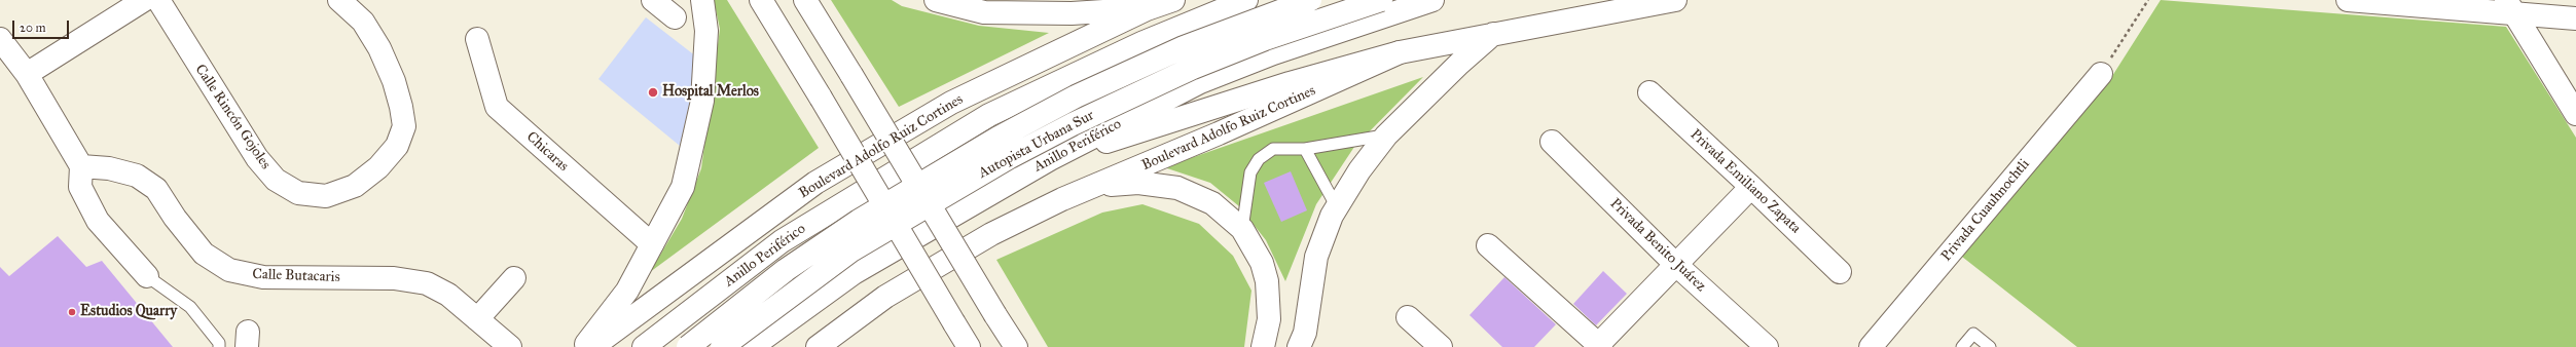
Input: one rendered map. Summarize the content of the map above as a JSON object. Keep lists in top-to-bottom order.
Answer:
{
  "streets": {
    "main road": [
      "Calle Rincón Gojoles",
      "Boulevard Adolfo Ruiz Cortines",
      "Autopista Urbana Sur",
      "Anillo Periférico",
      "Chicaras",
      "Privada Emiliano Zapata",
      "Privada Cuauhnochtli",
      "Privada Benito Juárez",
      "Calle Butacaris"
    ]
  },
  "places": ["Hospital Merlos", "Estudios Quarry"],
  "scale_bar": "20 m"
}
